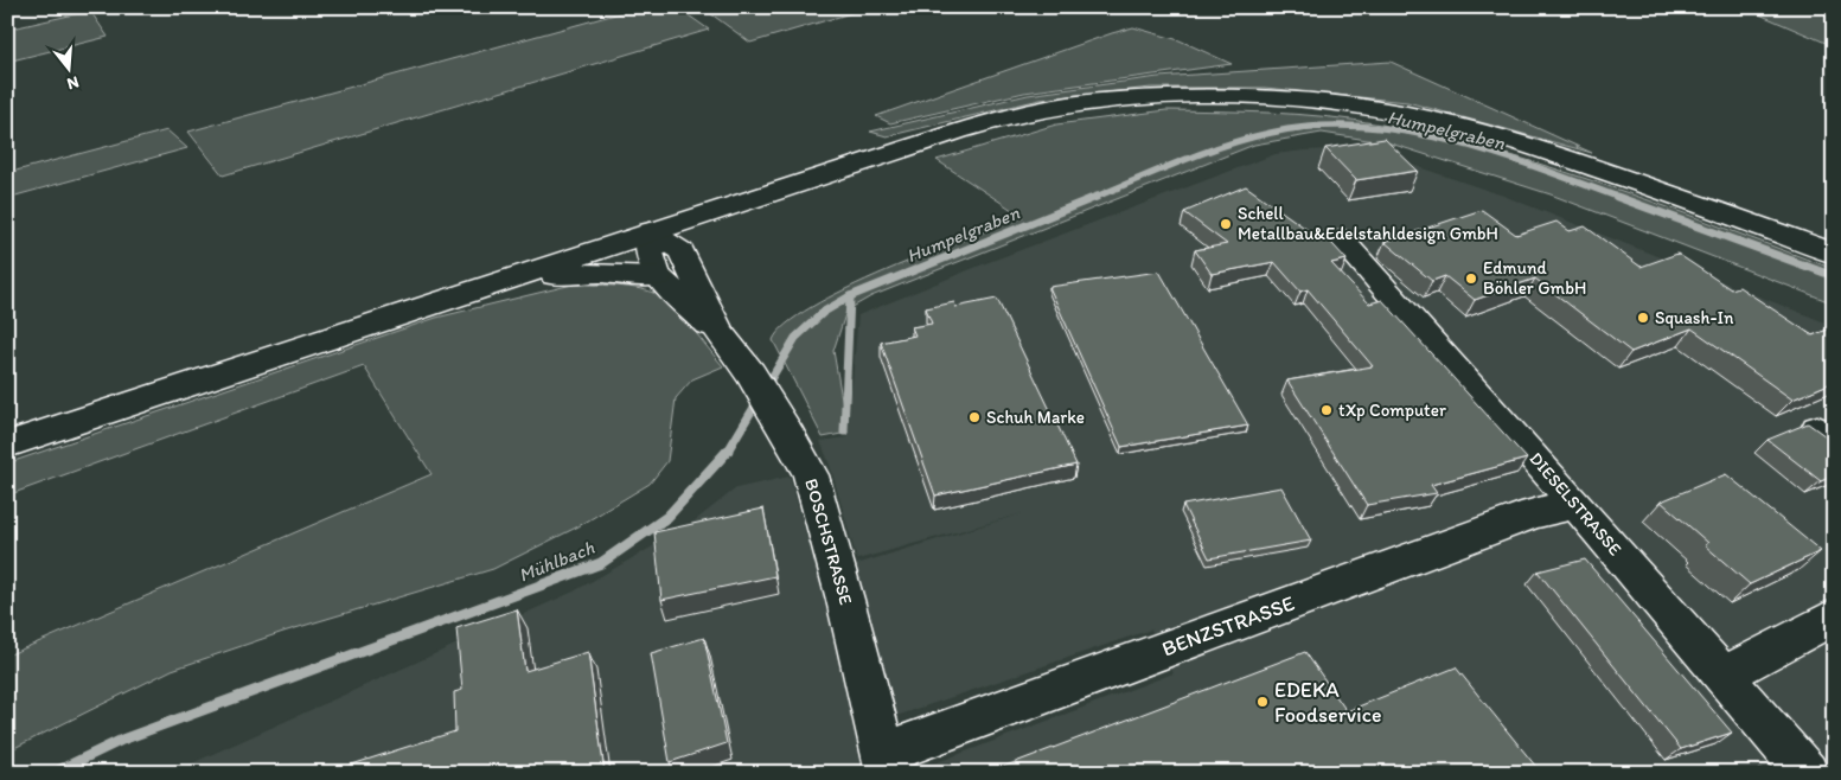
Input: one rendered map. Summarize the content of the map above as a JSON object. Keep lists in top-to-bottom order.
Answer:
{
  "streets": {
    "main road": ["DIESELSTRASSE", "BOSCHSTRASSE", "BENZSTRASSE"]
  },
  "crossings": [
    ["DIESELSTRASSE", "BENZSTRASSE"],
    ["BOSCHSTRASSE", "BENZSTRASSE"]
  ],
  "water": ["Humpelgraben", "Mühlbach"],
  "places": [
    "Schell Metallbau&Edelstahldesign GmbH",
    "Edmund Böhler GmbH",
    "Squash-In",
    "tXp Computer",
    "Schuh Marke",
    "EDEKA Foodservice"
  ],
  "north": "bottom"
}
